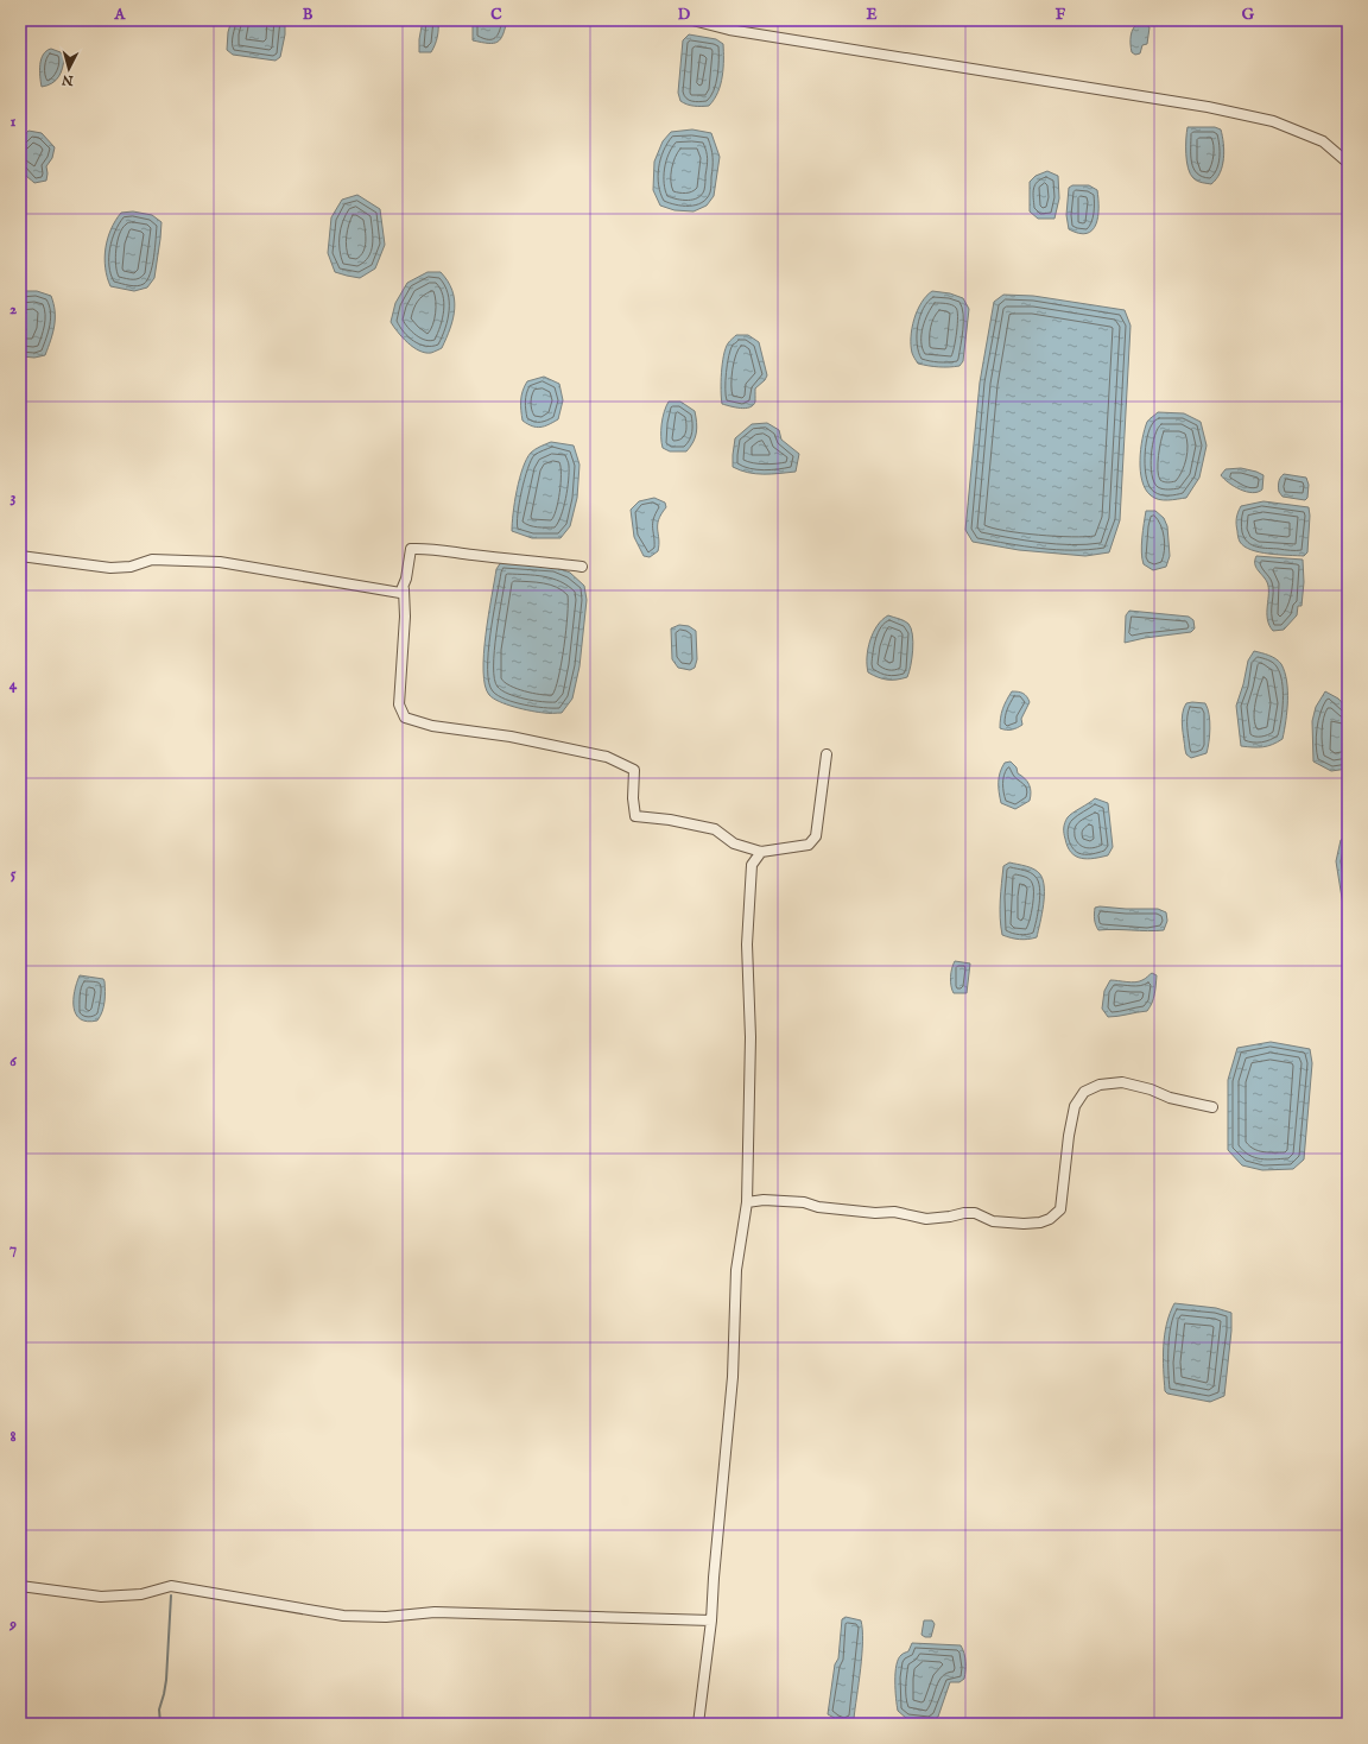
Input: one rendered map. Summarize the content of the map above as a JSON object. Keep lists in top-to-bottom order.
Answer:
{
  "north": "bottom",
  "grid": {
    "columns": [
      "A",
      "B",
      "C",
      "D",
      "E",
      "F",
      "G"
    ],
    "rows": [
      "1",
      "2",
      "3",
      "4",
      "5",
      "6",
      "7",
      "8",
      "9"
    ]
  }
}
